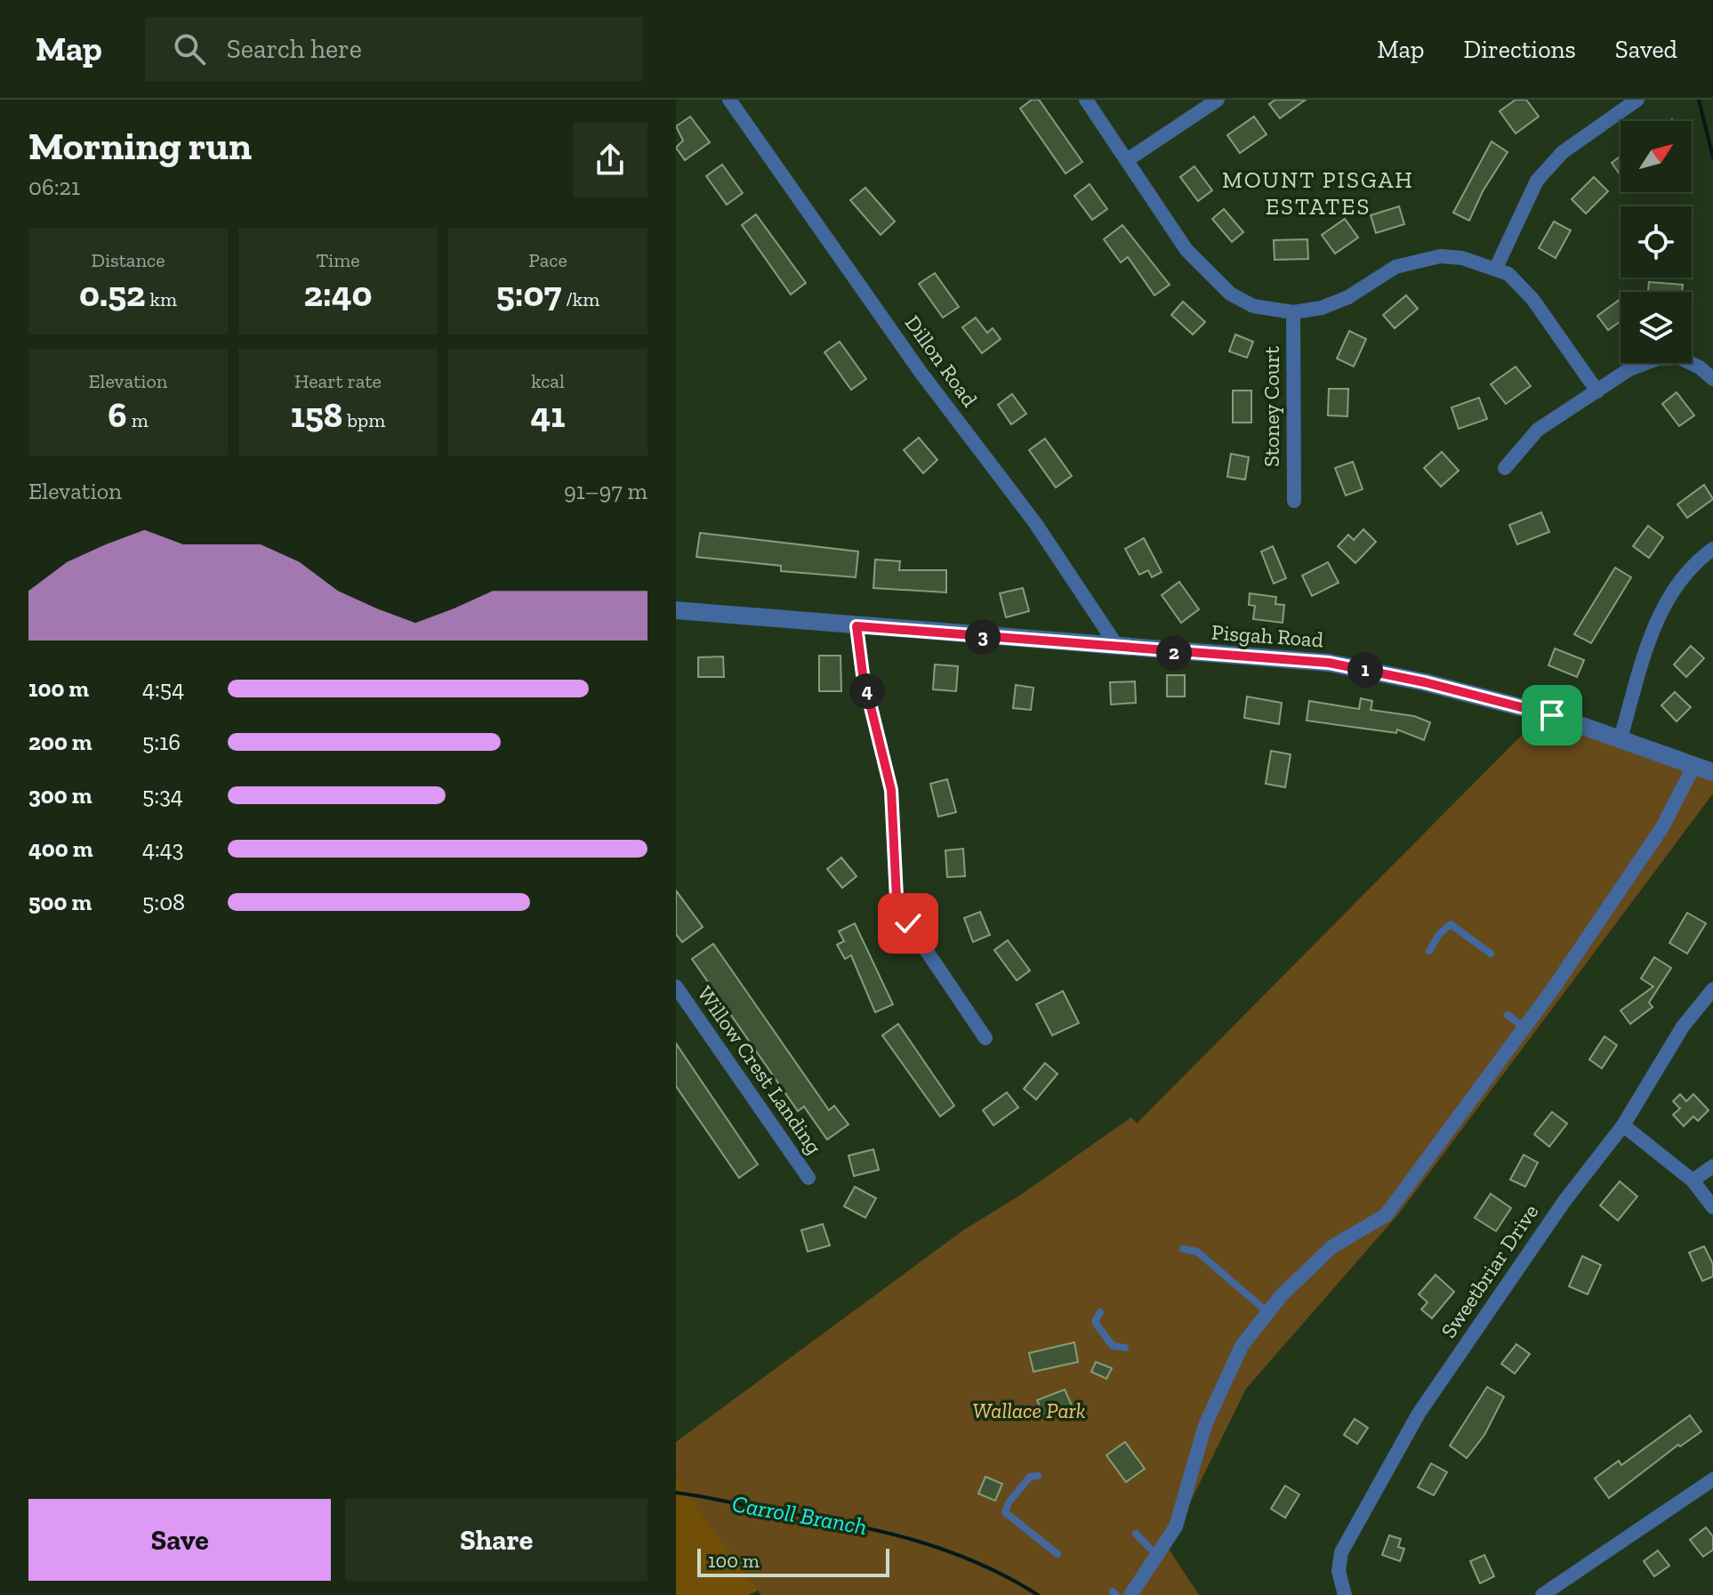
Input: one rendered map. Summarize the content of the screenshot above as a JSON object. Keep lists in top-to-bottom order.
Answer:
{
  "streets": {
    "street": [
      "Dillon Road",
      "Stoney Court",
      "Pisgah Road",
      "Willow Crest Landing",
      "Sweetbriar Drive"
    ]
  },
  "crossings": [
    ["Dillon Road", "Pisgah Road"]
  ],
  "districts": ["MOUNT PISGAH ESTATES"],
  "water": ["Carroll Branch"],
  "parks": ["Wallace Park"],
  "scale_bar": "100 m",
  "north": "top right",
  "page": {
    "header": "Map",
    "search": "Search here",
    "nav": ["Map", "Directions", "Saved"],
    "heading": ["Morning run", "06:21"],
    "stats": [
      ["Distance", "0.52 km"],
      ["Time", "2:40"],
      ["Pace", "5:07 /km"],
      ["Elevation", "6 m"],
      ["Heart rate", "158 bpm"],
      ["kcal", "41"]
    ],
    "chart": ["Elevation", "91–97 m"],
    "pins": [
      "3",
      "2",
      "1",
      "4"
    ],
    "list": [
      {
        "name": "100 m",
        "note": "4:54"
      },
      {
        "name": "200 m",
        "note": "5:16"
      },
      {
        "name": "300 m",
        "note": "5:34"
      },
      {
        "name": "400 m",
        "note": "4:43"
      },
      {
        "name": "500 m",
        "note": "5:08"
      }
    ],
    "buttons": ["Save", "Share"],
    "scale": "100 m"
  }
}
